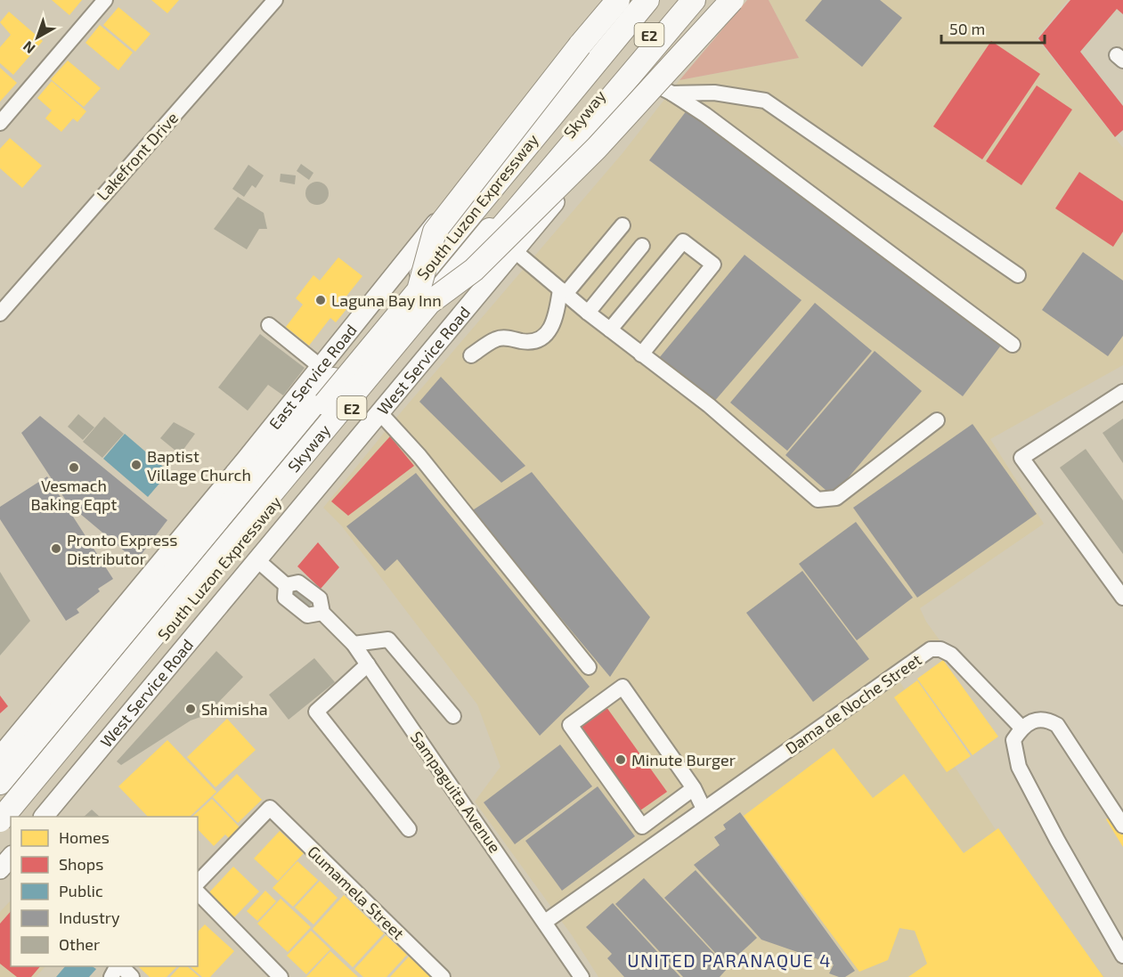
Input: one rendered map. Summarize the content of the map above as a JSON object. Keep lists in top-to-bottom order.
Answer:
{
  "streets": {
    "highway": ["E2", "Skyway", "South Luzon Expressway"],
    "main road": ["West Service Road", "East Service Road"],
    "street": [
      "Lakefront Drive",
      "Dama de Noche Street",
      "Sampaguita Avenue",
      "Gumamela Street"
    ]
  },
  "crossings": [
    ["West Service Road", "Sampaguita Avenue"],
    ["Dama de Noche Street", "Sampaguita Avenue"]
  ],
  "districts": ["UNITED PARANAQUE 4"],
  "places": [
    "Laguna Bay Inn",
    "Baptist Village Church",
    "Vesmach Baking Eqpt",
    "Pronto Express Distributor",
    "Shimisha",
    "Minute Burger"
  ],
  "legend": [
    "Homes",
    "Shops",
    "Public",
    "Industry",
    "Other"
  ],
  "scale_bar": "50 m",
  "north": "bottom left"
}
